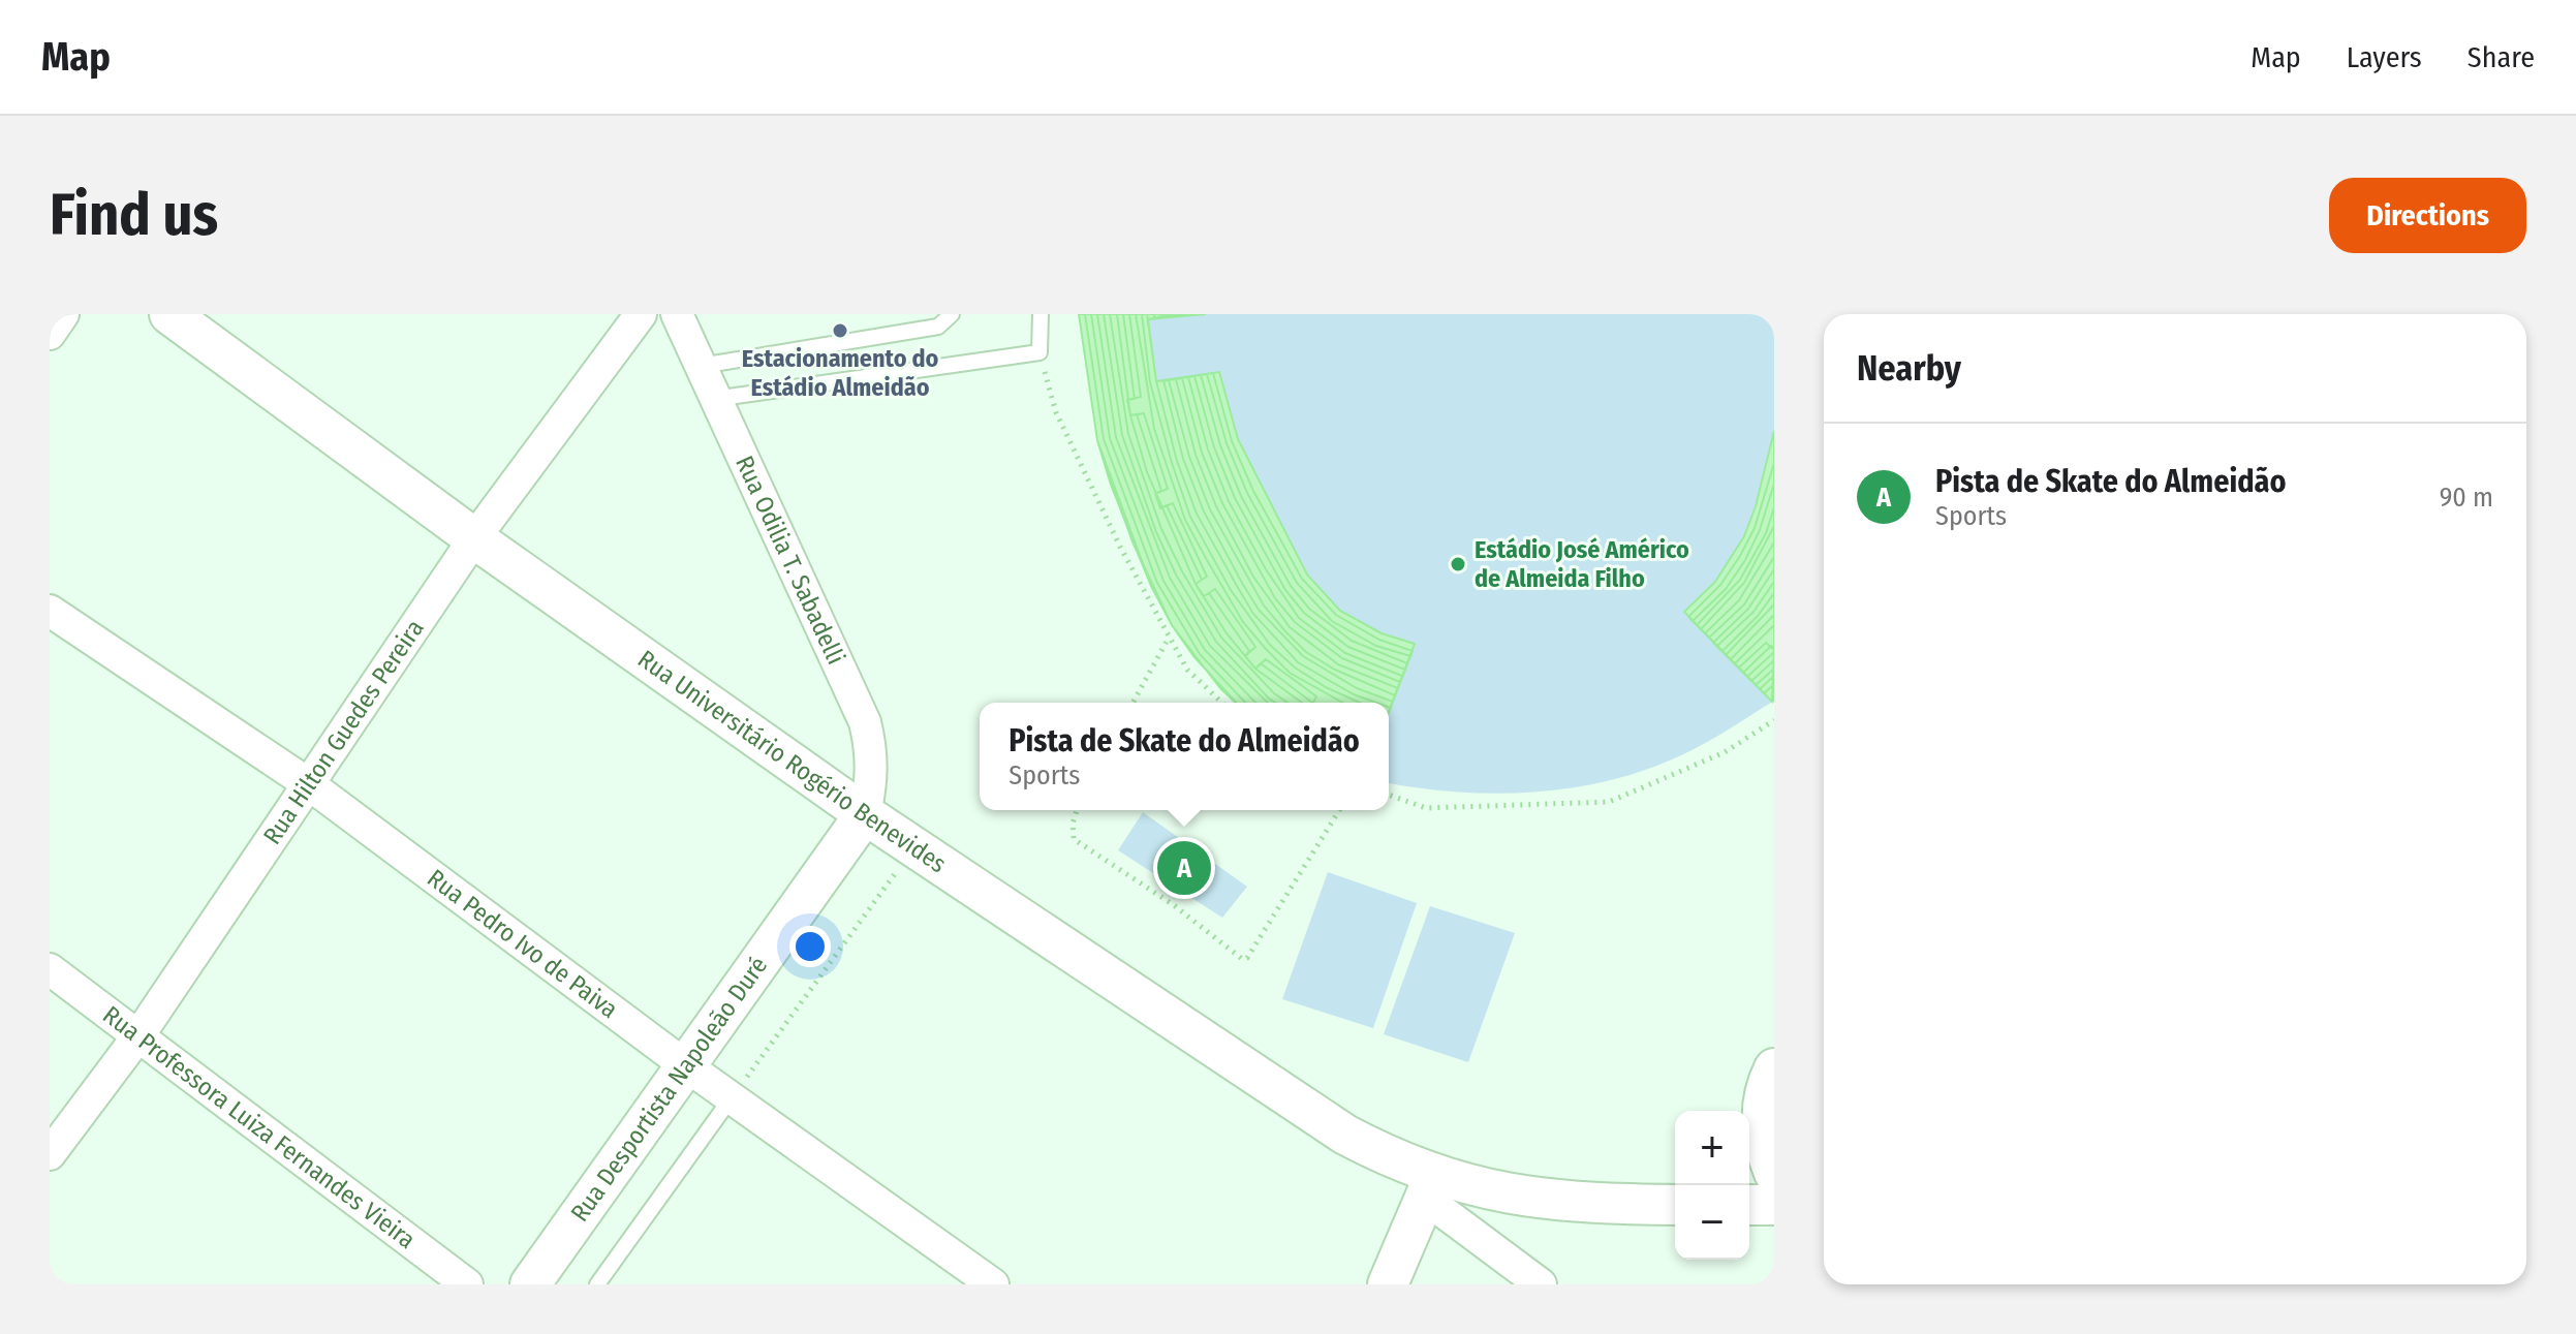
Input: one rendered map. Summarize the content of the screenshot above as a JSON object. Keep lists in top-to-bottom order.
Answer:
{
  "streets": {
    "street": [
      "Rua Odilia T. Sabadelli",
      "Rua Hilton Guedes Pereira",
      "Rua Universitário Rogério Benevides",
      "Rua Pedro Ivo de Paiva",
      "Rua Desportista Napoleão Duré",
      "Rua Professora Luiza Fernandes Vieira"
    ]
  },
  "crossings": [
    ["Rua Odilia T. Sabadelli", "Rua Universitário Rogério Benevides"],
    ["Rua Odilia T. Sabadelli", "Rua Desportista Napoleão Duré"],
    ["Rua Hilton Guedes Pereira", "Rua Universitário Rogério Benevides"],
    ["Rua Hilton Guedes Pereira", "Rua Pedro Ivo de Paiva"],
    ["Rua Hilton Guedes Pereira", "Rua Professora Luiza Fernandes Vieira"],
    ["Rua Universitário Rogério Benevides", "Rua Desportista Napoleão Duré"],
    ["Rua Pedro Ivo de Paiva", "Rua Desportista Napoleão Duré"]
  ],
  "places": ["Estacionamento do Estádio Almeidão", "Estádio José Américo de Almeida Filho"],
  "page": {
    "header": "Map",
    "nav": ["Map", "Layers", "Share"],
    "buttons": "Directions",
    "title": "Find us",
    "heading": "Nearby",
    "list": [
      {
        "mark": "A",
        "name": "Pista de Skate do Almeidão",
        "note": "Sports",
        "value": "90 m"
      }
    ],
    "popup": ["Pista de Skate do Almeidão", "Sports"],
    "pins": "A",
    "map_buttons": ["+", "−"]
  }
}
